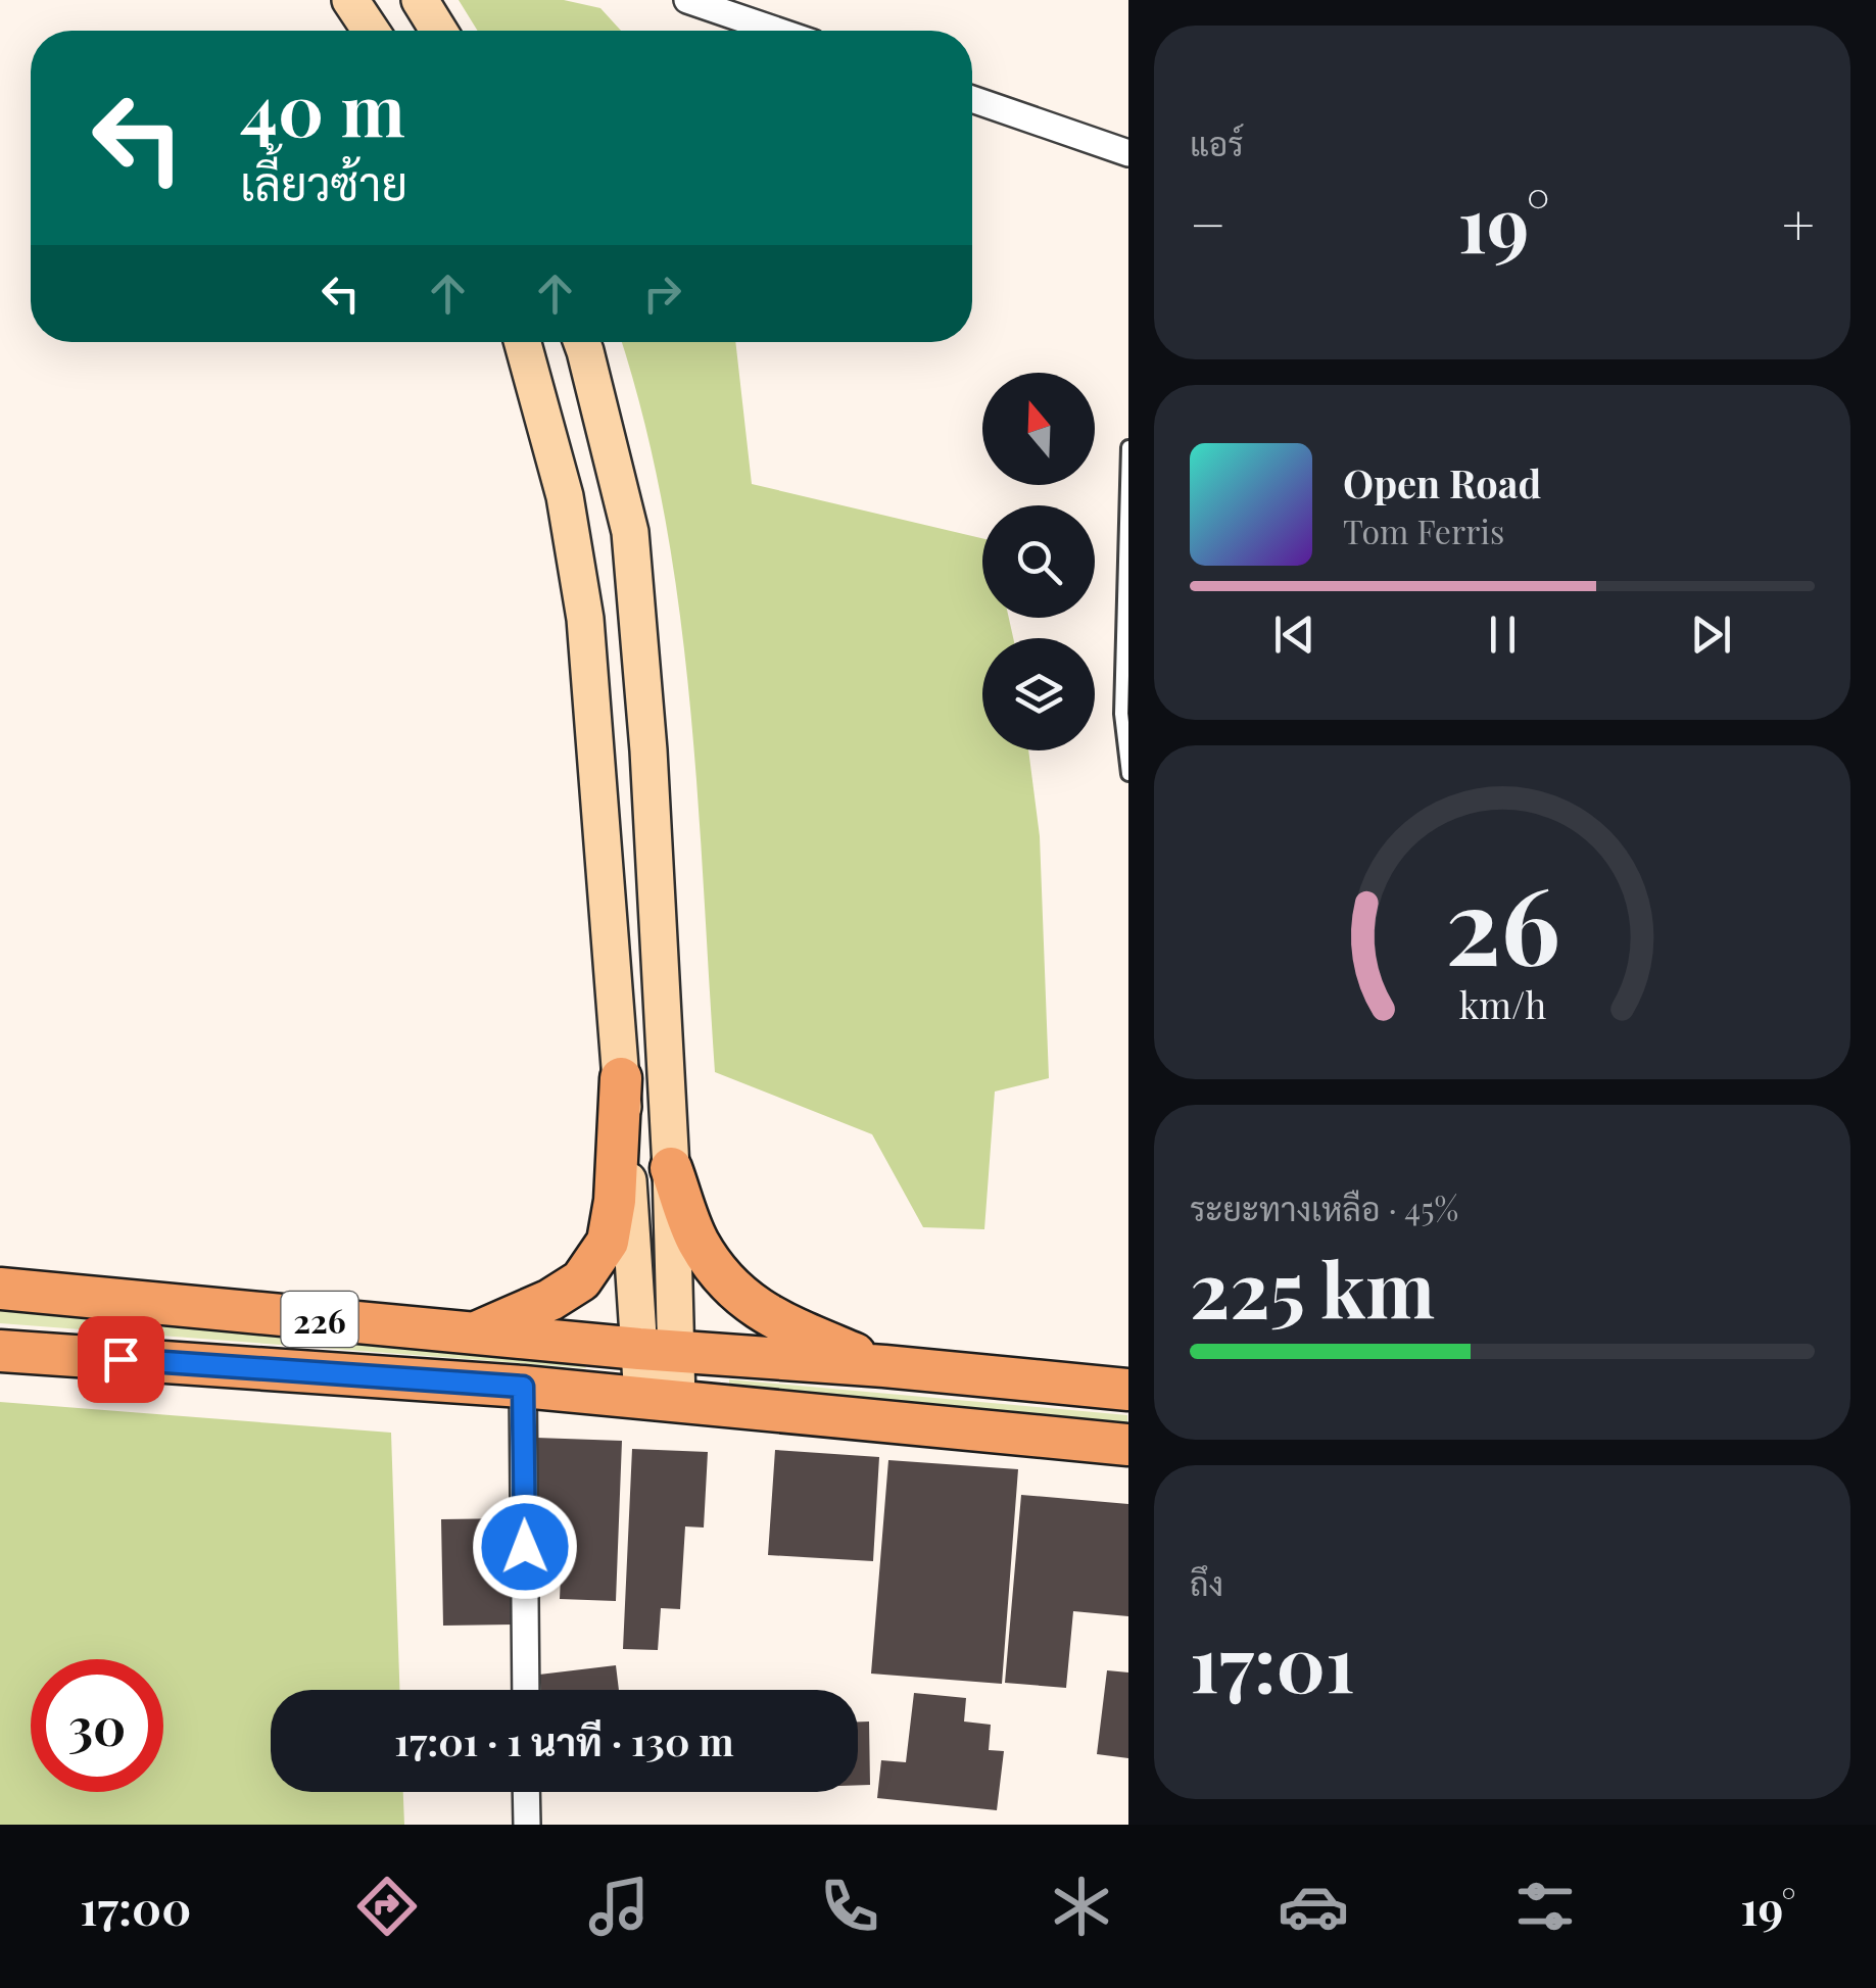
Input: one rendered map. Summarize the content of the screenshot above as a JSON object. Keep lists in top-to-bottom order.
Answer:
{
  "streets": {
    "main road": ["226"]
  },
  "north": "top",
  "page": {
    "tile": [
      "แอร์",
      ["ระยะทางเหลือ · 45%", "225 km"],
      ["ถึง", "17:01"]
    ],
    "turn": ["40 m", "เลี้ยวซ้าย"],
    "heat": ["−", "19°", "+"],
    "song": ["Open Road", "Tom Ferris"],
    "limit": "30",
    "trip": "17:01 · 1 นาที · 130 m",
    "tabs": ["17:00", "19°"],
    "gauge": ["26", "km/h"]
  }
}
